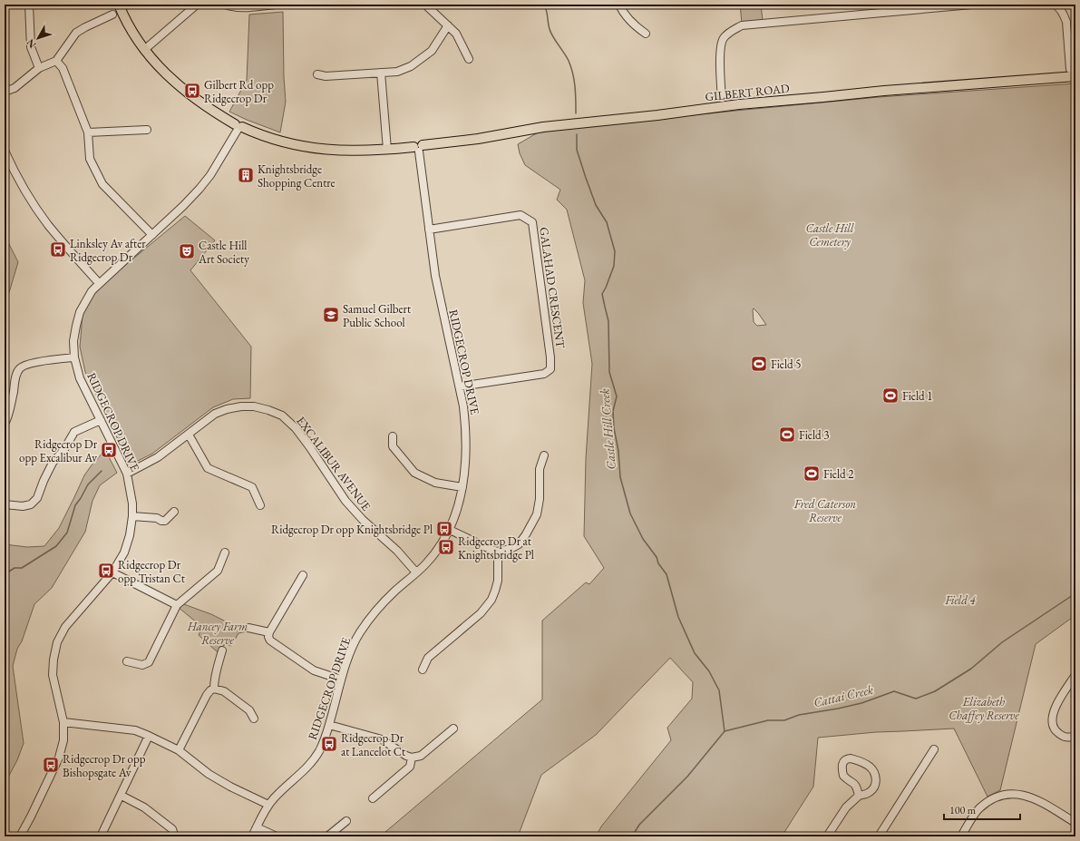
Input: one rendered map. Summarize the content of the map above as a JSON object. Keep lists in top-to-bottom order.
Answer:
{
  "streets": {
    "main road": ["GILBERT ROAD"],
    "street": ["GALAHAD CRESCENT", "RIDGECROP DRIVE", "EXCALIBUR AVENUE"]
  },
  "crossings": [
    ["GILBERT ROAD", "RIDGECROP DRIVE"],
    ["GALAHAD CRESCENT", "RIDGECROP DRIVE"],
    ["RIDGECROP DRIVE", "EXCALIBUR AVENUE"]
  ],
  "water": ["Castle Hill Creek", "Cattai Creek"],
  "parks": [
    "Castle Hill Cemetery",
    "Fred Caterson Reserve",
    "Field 4",
    "Hancey Farm Reserve",
    "Elizabeth Chaffey Reserve"
  ],
  "places": {
    "bus stop": [
      "Gilbert Rd opp Ridgecrop Dr",
      "Linksley Av after Ridgecrop Dr",
      "Ridgecrop Dr opp Excalibur Av",
      "Ridgecrop Dr opp Knightsbridge Pl",
      "Ridgecrop Dr at Knightsbridge Pl",
      "Ridgecrop Dr opp Tristan Ct",
      "Ridgecrop Dr at Lancelot Ct",
      "Ridgecrop Dr opp Bishopsgate Av"
    ],
    "building": ["Knightsbridge Shopping Centre"],
    "theatre": ["Castle Hill Art Society"],
    "school or university": ["Samuel Gilbert Public School"],
    "sports": [
      "Field 5",
      "Field 1",
      "Field 3",
      "Field 2"
    ]
  },
  "scale_bar": "100 m",
  "north": "bottom left"
}
